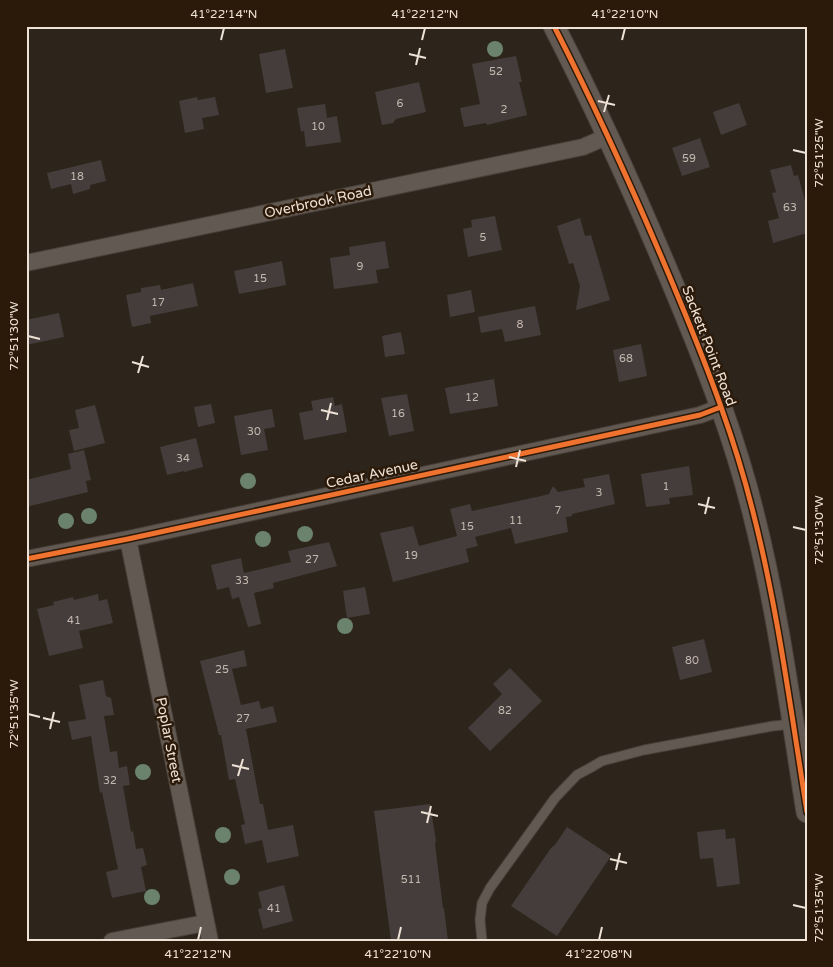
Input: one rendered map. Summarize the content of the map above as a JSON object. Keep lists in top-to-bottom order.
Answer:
{
  "streets": {
    "street": [
      "Overbrook Road",
      "Sackett Point Road",
      "Cedar Avenue",
      "Poplar Street"
    ]
  },
  "crossings": [
    ["Overbrook Road", "Sackett Point Road"],
    ["Sackett Point Road", "Cedar Avenue"],
    ["Cedar Avenue", "Poplar Street"]
  ],
  "house_numbers": [
    "52",
    "6",
    "2",
    "10",
    "59",
    "18",
    "63",
    "5",
    "9",
    "15",
    "17",
    "8",
    "68",
    "12",
    "16",
    "30",
    "34",
    "1",
    "3",
    "7",
    "11",
    "15",
    "19",
    "27",
    "33",
    "41",
    "80",
    "25",
    "82",
    "27",
    "32",
    "511",
    "41"
  ],
  "coordinates": [
    "41°22'14\"N",
    "41°22'12\"N",
    "41°22'10\"N",
    "72°51'25\"W",
    "72°51'30\"W",
    "72°51'35\"W",
    "41°22'08\"N"
  ]
}
